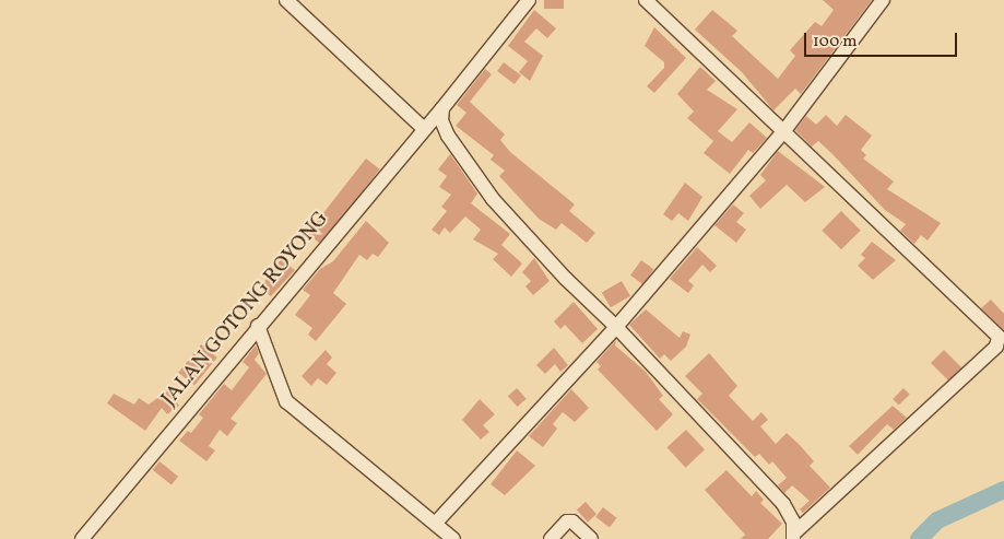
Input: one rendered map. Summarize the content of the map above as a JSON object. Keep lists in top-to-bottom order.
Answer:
{
  "streets": {
    "street": ["JALAN GOTONG ROYONG"]
  },
  "scale_bar": "100 m"
}
